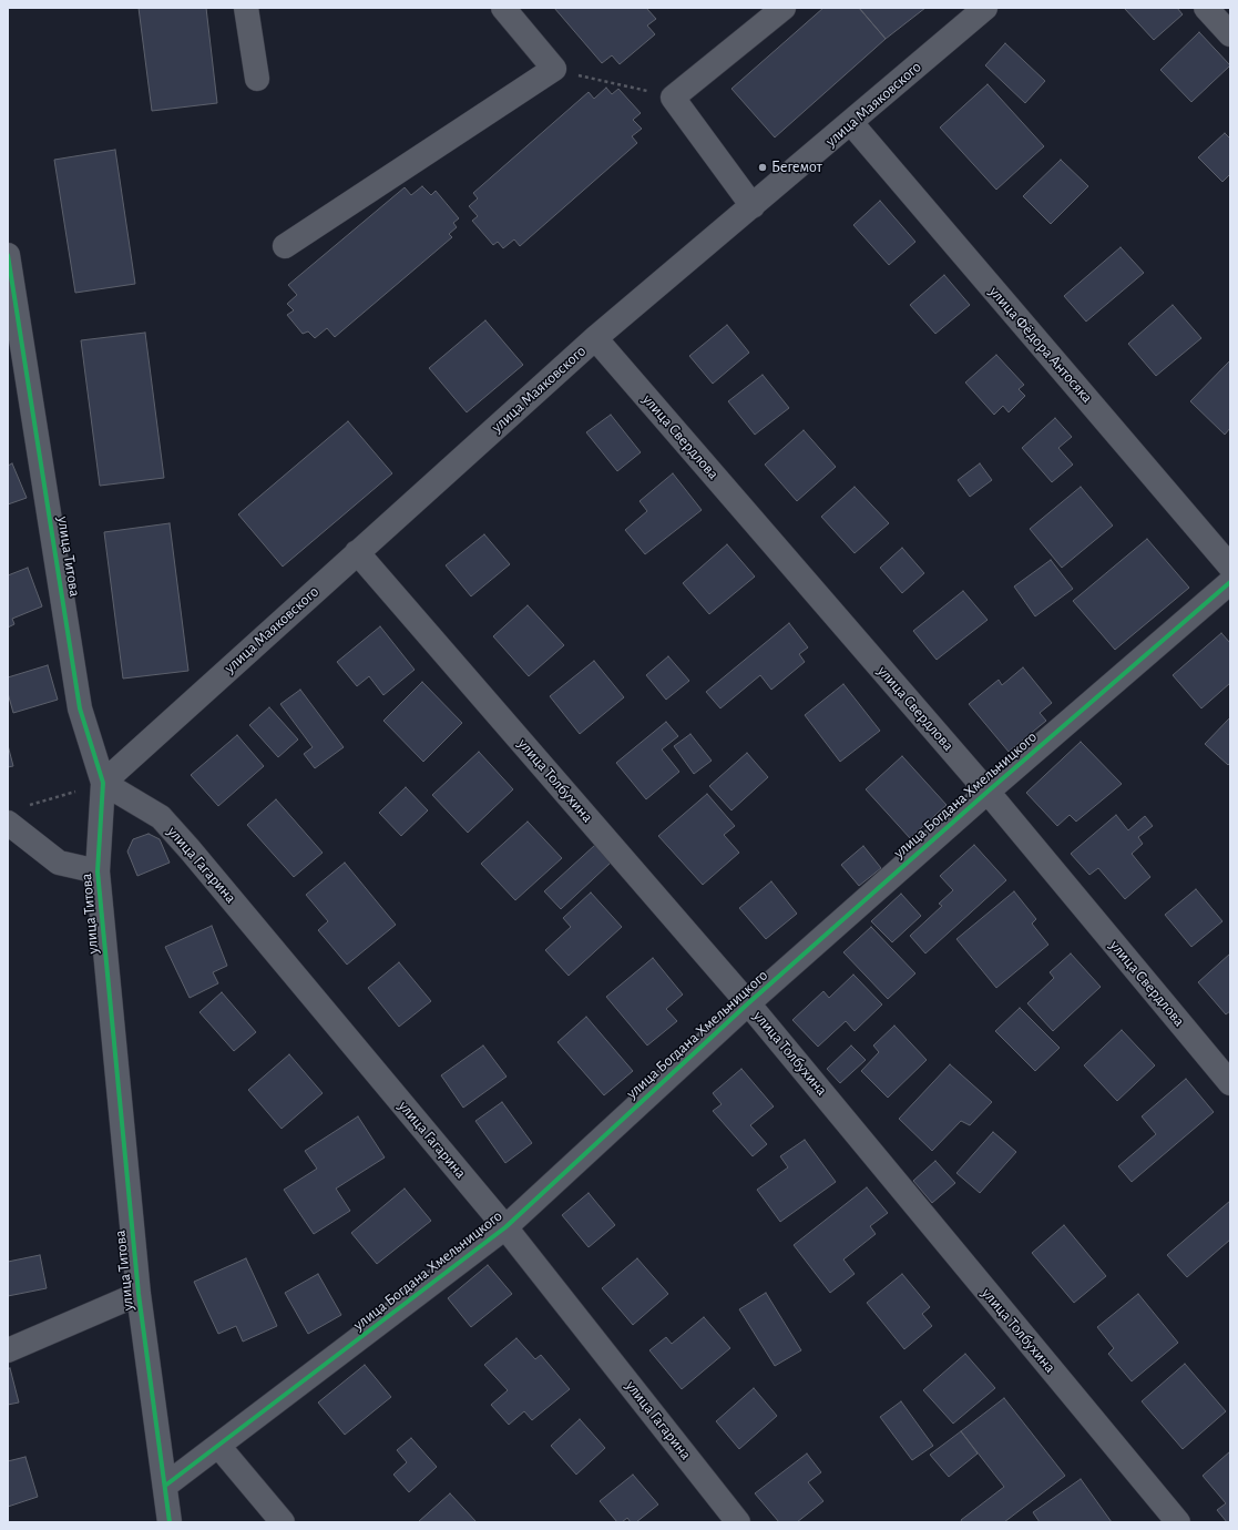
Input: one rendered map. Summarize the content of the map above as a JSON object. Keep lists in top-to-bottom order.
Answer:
{
  "streets": {
    "street": [
      "улица Маяковского",
      "улица Фёдора Антосяка",
      "улица Свердлова",
      "улица Титова",
      "улица Толбухина",
      "улица Богдана Хмельницкого",
      "улица Гагарина"
    ]
  },
  "crossings": [
    ["улица Маяковского", "улица Фёдора Антосяка"],
    ["улица Маяковского", "улица Свердлова"],
    ["улица Маяковского", "улица Титова"],
    ["улица Маяковского", "улица Толбухина"],
    ["улица Маяковского", "улица Гагарина"],
    ["улица Свердлова", "улица Богдана Хмельницкого"],
    ["улица Титова", "улица Богдана Хмельницкого"],
    ["улица Титова", "улица Гагарина"],
    ["улица Толбухина", "улица Богдана Хмельницкого"],
    ["улица Богдана Хмельницкого", "улица Гагарина"]
  ],
  "places": ["Бегемот"]
}
